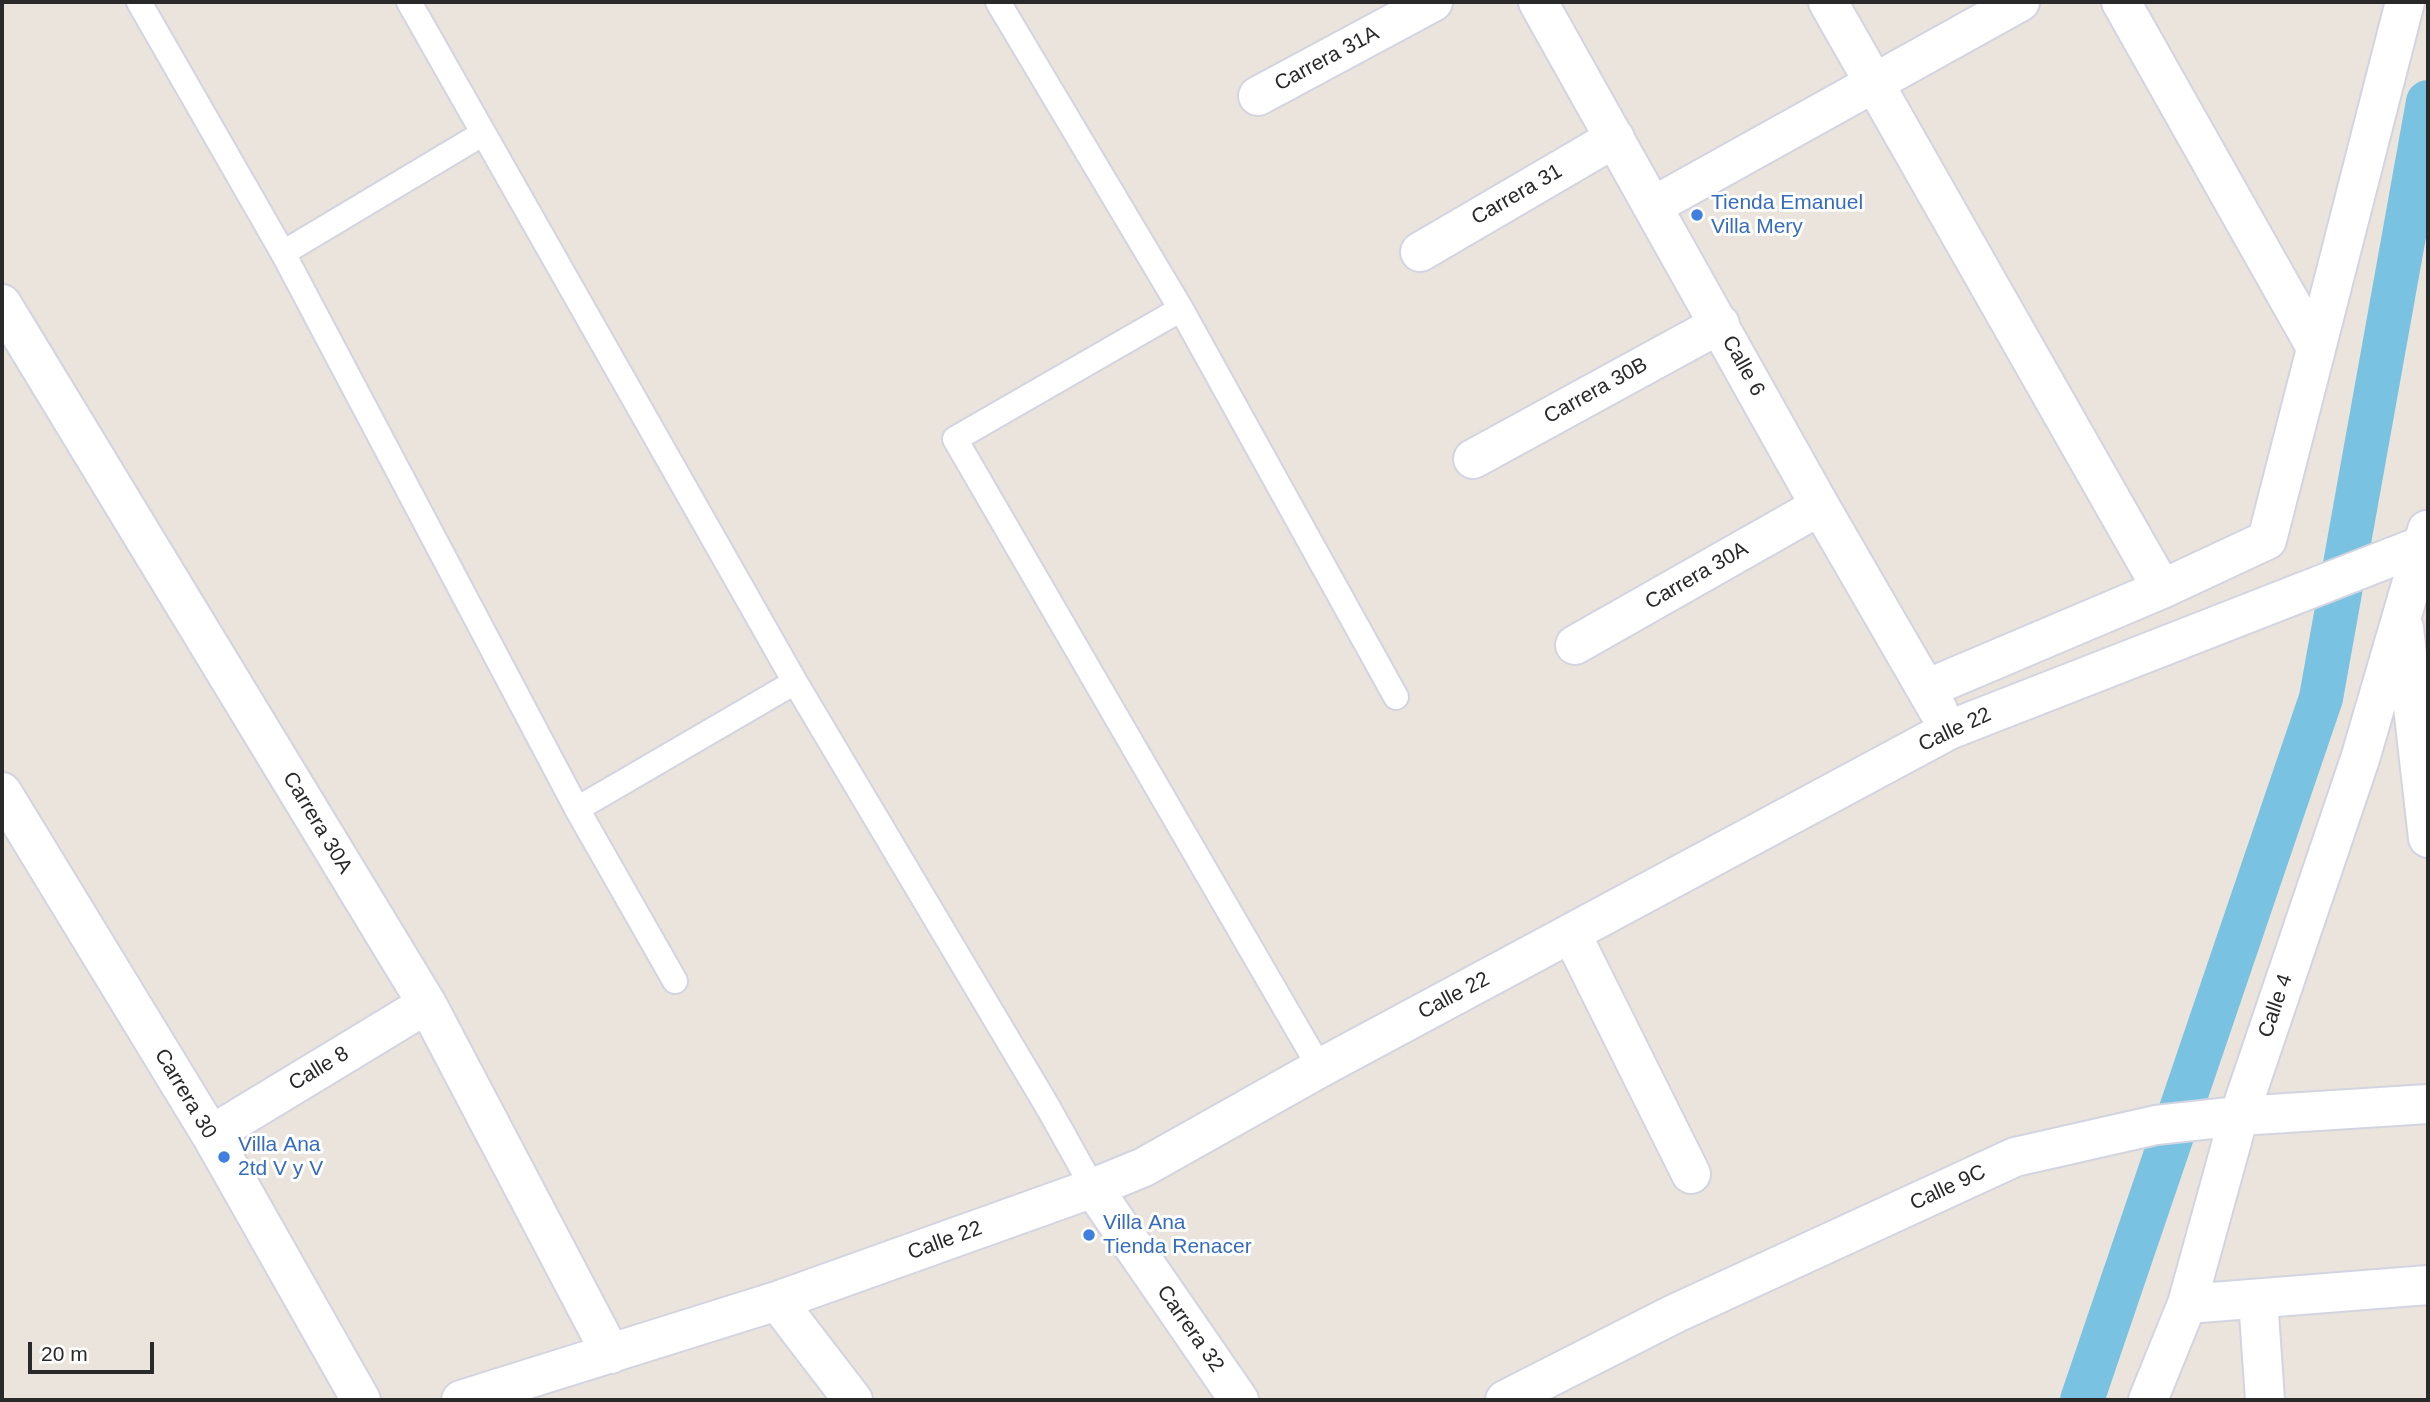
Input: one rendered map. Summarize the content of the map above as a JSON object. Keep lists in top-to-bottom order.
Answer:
{
  "streets": {
    "street": [
      "Carrera 31A",
      "Carrera 31",
      "Calle 6",
      "Carrera 30B",
      "Carrera 30A",
      "Calle 22",
      "Calle 4",
      "Calle 8",
      "Carrera 30",
      "Calle 9C",
      "Carrera 32"
    ]
  },
  "crossings": [
    ["Carrera 31", "Calle 6"],
    ["Calle 6", "Carrera 30B"],
    ["Calle 6", "Carrera 30A"],
    ["Calle 6", "Calle 22"],
    ["Carrera 30A", "Calle 22"],
    ["Carrera 30A", "Calle 8"],
    ["Calle 22", "Calle 4"],
    ["Calle 22", "Carrera 32"],
    ["Calle 4", "Calle 9C"],
    ["Calle 8", "Carrera 30"]
  ],
  "places": ["Tienda Emanuel Villa Mery", "Villa Ana 2td V y V", "Villa Ana Tienda Renacer"],
  "scale_bar": "20 m"
}
